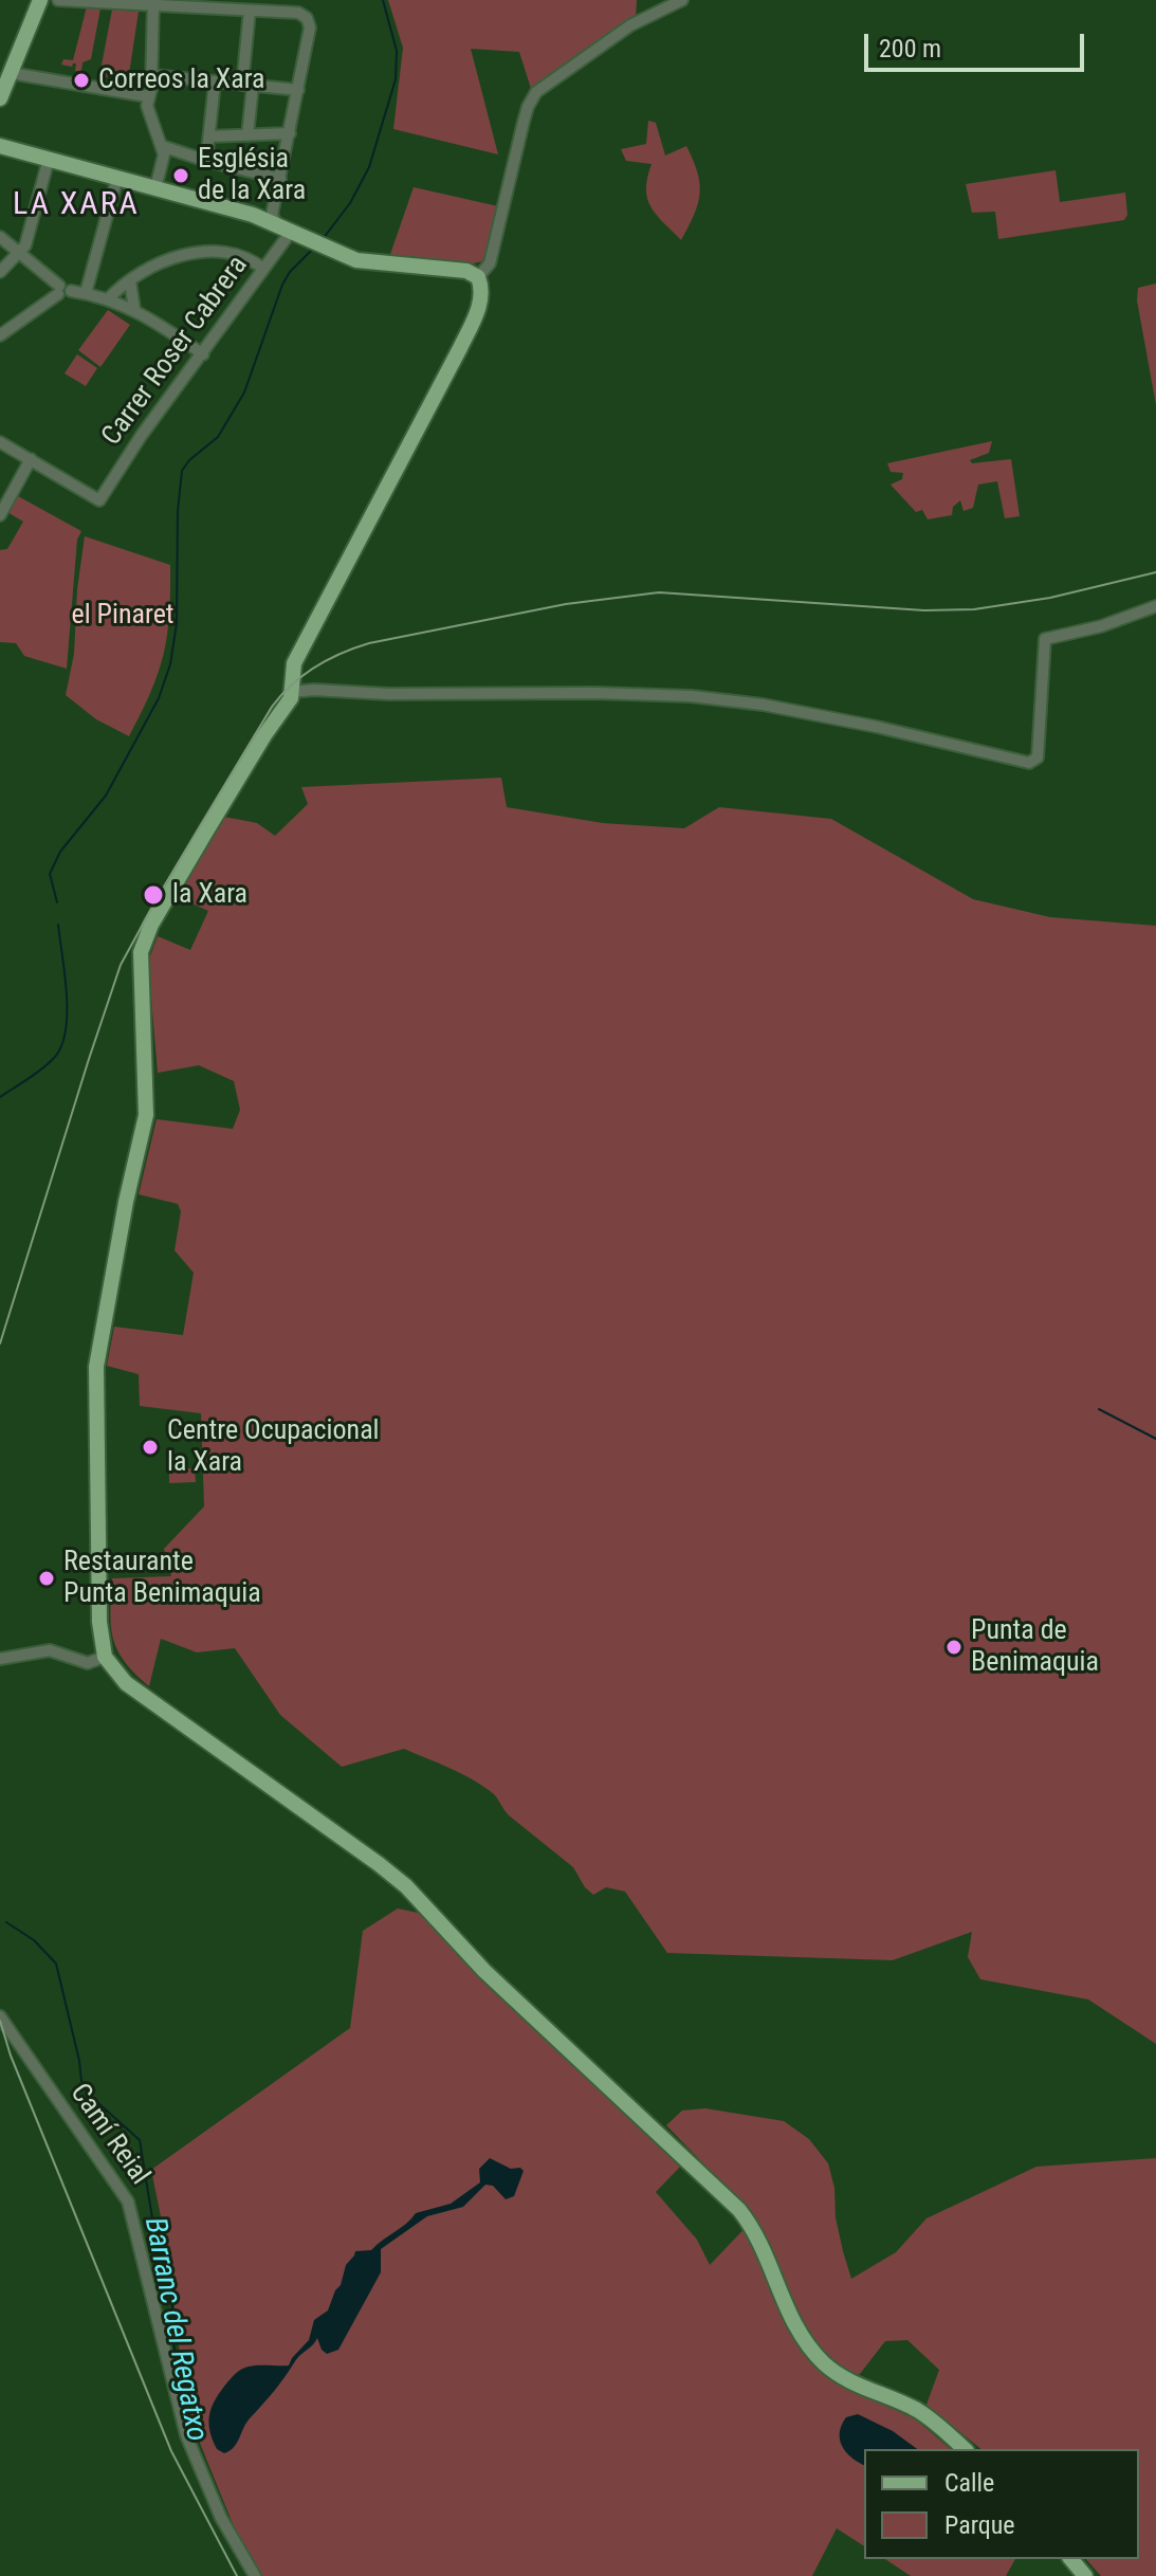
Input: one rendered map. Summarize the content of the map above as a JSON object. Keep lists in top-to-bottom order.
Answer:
{
  "streets": {
    "street": ["Carrer Roser Cabrera", "Camí Reial"]
  },
  "districts": ["LA XARA"],
  "water": ["Barranc del Regatxo"],
  "parks": ["el Pinaret"],
  "places": [
    "Correos la Xara",
    "Església de la Xara",
    "la Xara",
    "Centre Ocupacional la Xara",
    "Restaurante Punta Benimaquia",
    "Punta de Benimaquia"
  ],
  "legend": ["Calle", "Parque"],
  "scale_bar": "200 m"
}
